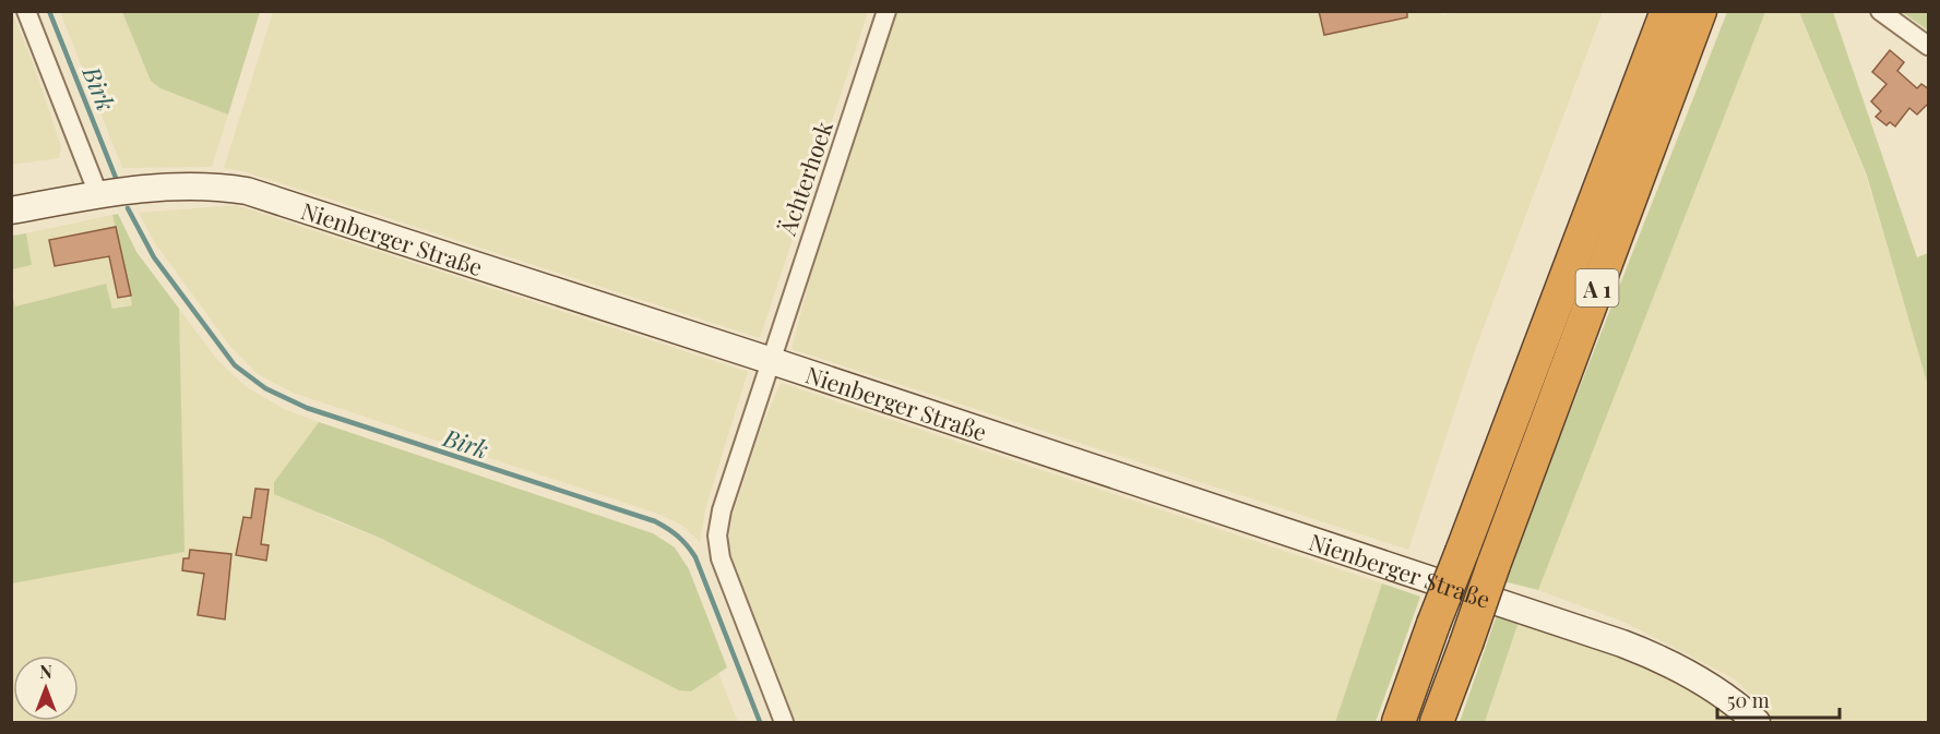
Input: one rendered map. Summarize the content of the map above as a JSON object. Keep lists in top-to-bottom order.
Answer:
{
  "streets": {
    "highway": ["A 1"],
    "street": ["Ächterhoek", "Nienberger Straße"]
  },
  "crossings": [
    ["Ächterhoek", "Nienberger Straße"]
  ],
  "water": ["Birk"],
  "scale_bar": "50 m",
  "north": "top"
}
